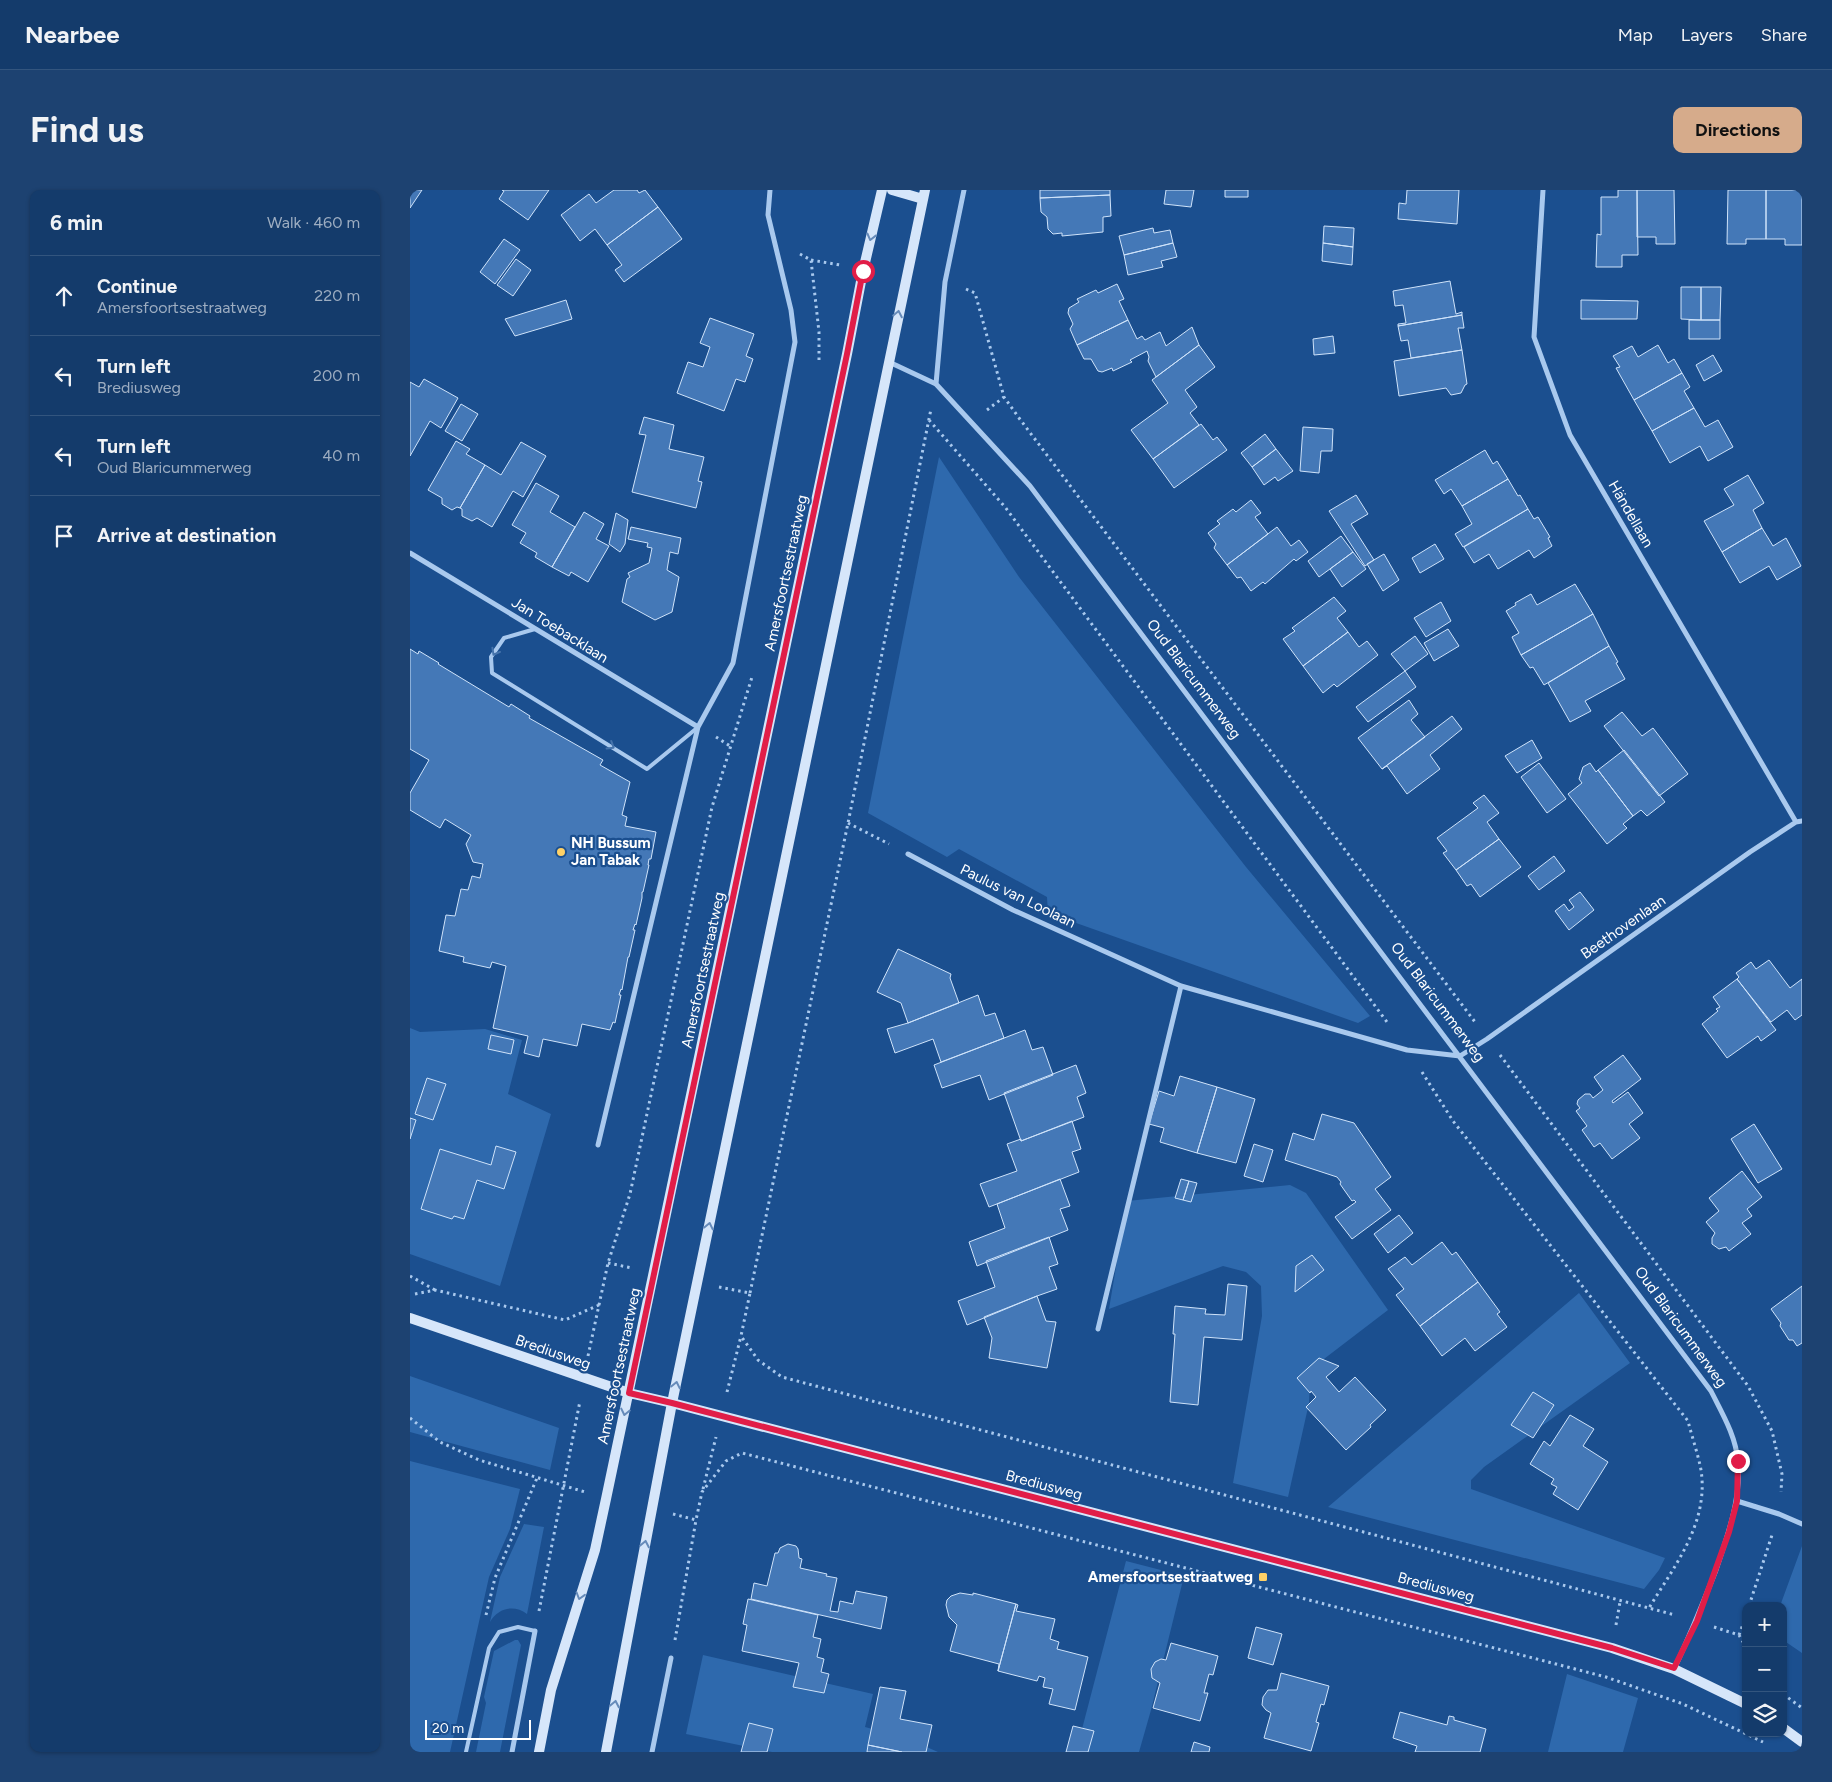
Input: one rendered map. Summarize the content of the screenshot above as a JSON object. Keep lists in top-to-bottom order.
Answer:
{
  "streets": {
    "main road": ["Amersfoortsestraatweg", "Brediusweg"],
    "street": [
      "Händellaan",
      "Jan Toebacklaan",
      "Oud Blaricummerweg",
      "Paulus van Loolaan",
      "Beethovenlaan"
    ]
  },
  "crossings": [
    ["Händellaan", "Beethovenlaan"],
    ["Amersfoortsestraatweg", "Brediusweg"],
    ["Oud Blaricummerweg", "Paulus van Loolaan"],
    ["Oud Blaricummerweg", "Beethovenlaan"],
    ["Oud Blaricummerweg", "Brediusweg"],
    ["Paulus van Loolaan", "Beethovenlaan"]
  ],
  "places": {
    "other": ["NH Bussum Jan Tabak"],
    "transit": ["Amersfoortsestraatweg"]
  },
  "scale_bar": "20 m",
  "page": {
    "header": "Nearbee",
    "nav": ["Map", "Layers", "Share"],
    "buttons": "Directions",
    "title": "Find us",
    "heading": ["6 min", "Walk · 460 m"],
    "list": [
      ["Continue", "Amersfoortsestraatweg", "220 m"],
      ["Turn left", "Brediusweg", "200 m"],
      ["Turn left", "Oud Blaricummerweg", "40 m"],
      "Arrive at destination"
    ],
    "map_buttons": ["+", "−"],
    "scale": "20 m"
  }
}
